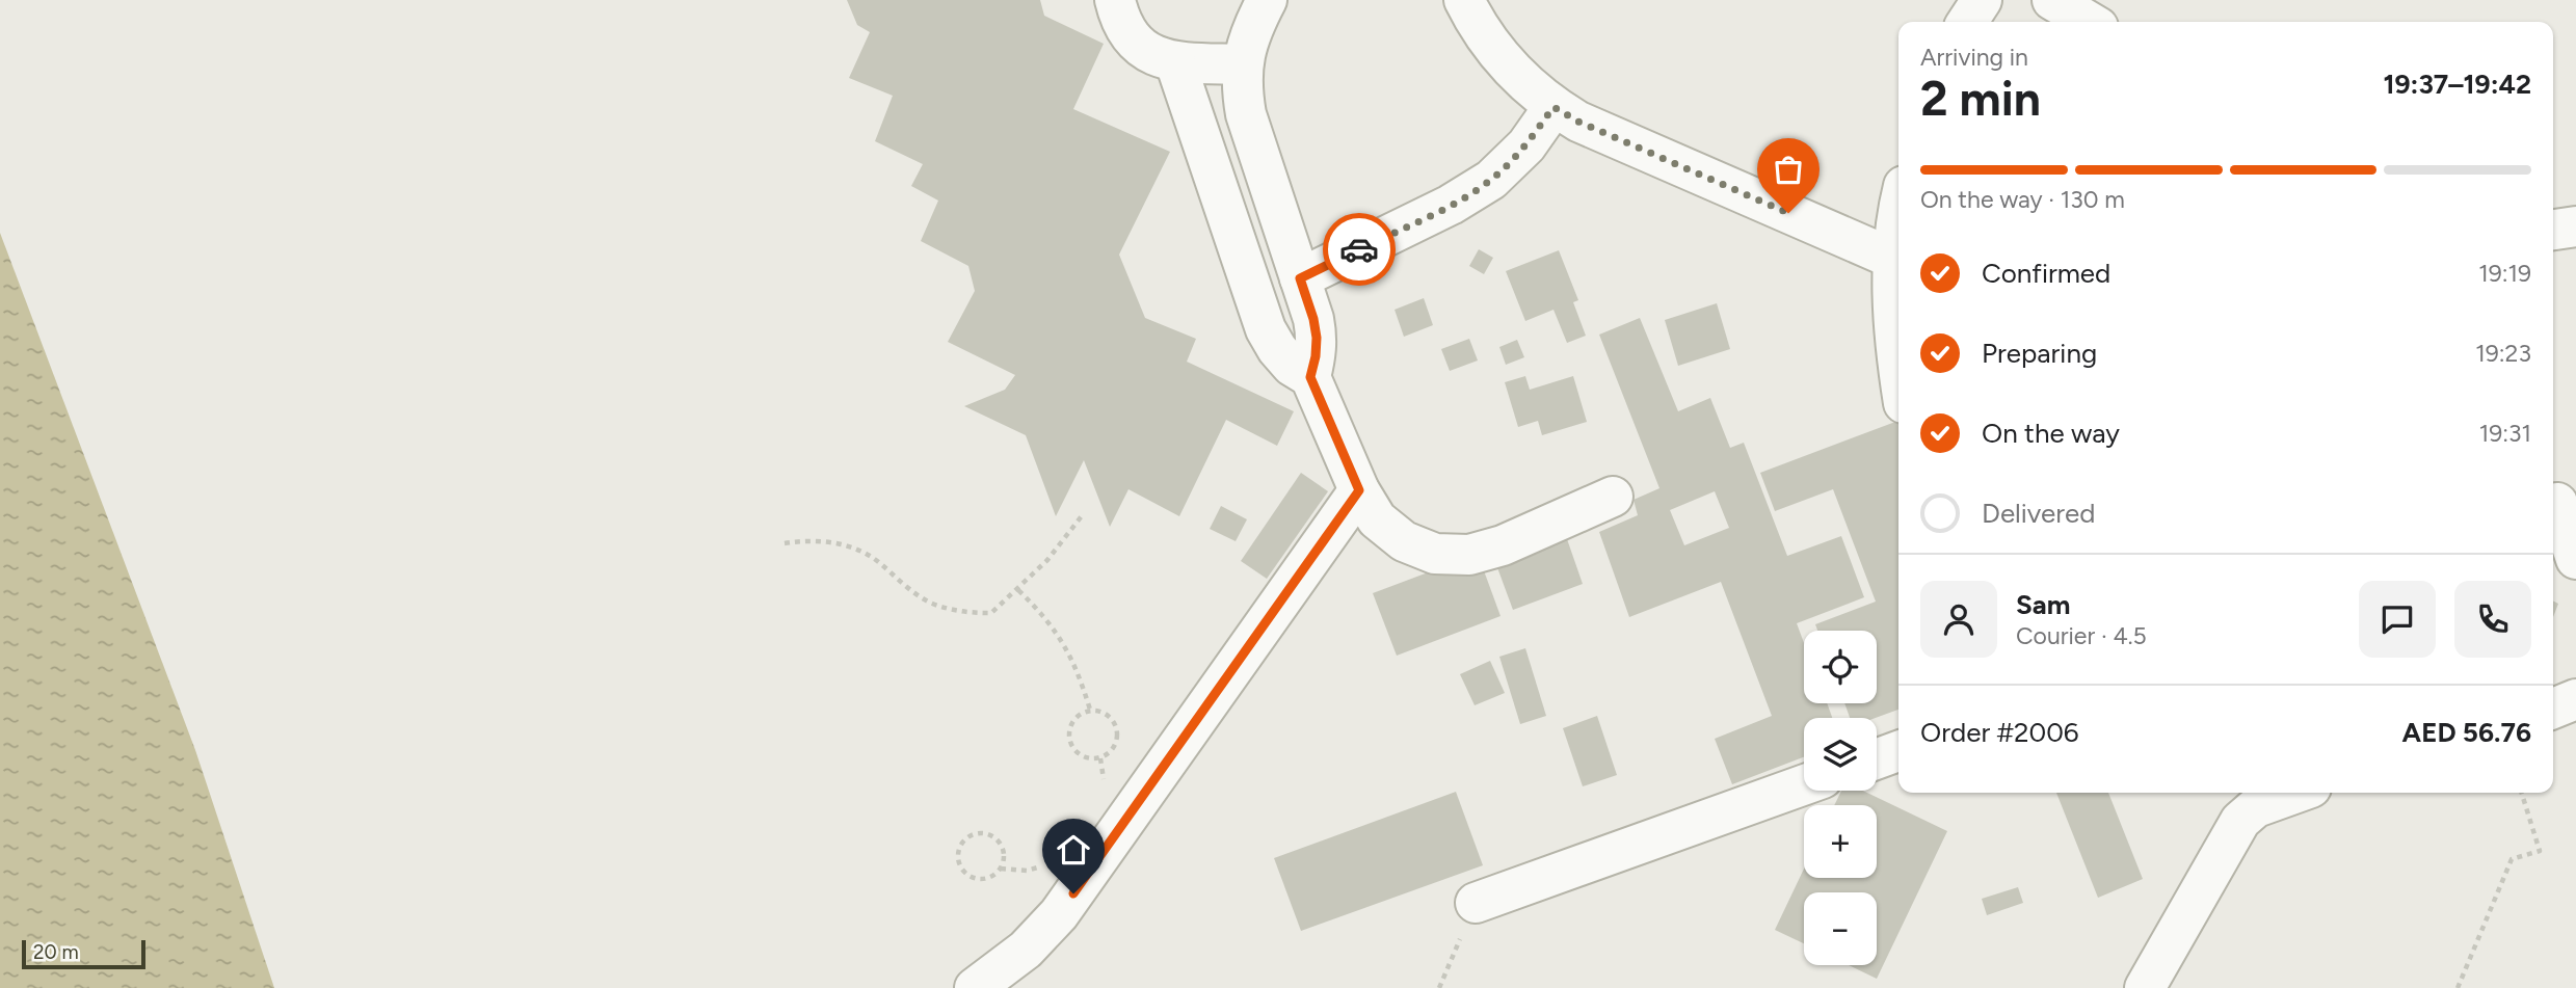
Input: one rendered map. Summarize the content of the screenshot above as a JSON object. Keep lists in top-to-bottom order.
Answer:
{
  "scale_bar": "20 m",
  "page": {
    "heading": ["2 min", "Arriving in", "19:37–19:42"],
    "panel": [
      "Sam",
      "Courier · 4.5",
      "Order #2006",
      "AED 56.76"
    ],
    "bar": "On the way · 130 m",
    "list": [
      ["Confirmed", "19:19"],
      ["Preparing", "19:23"],
      ["On the way", "19:31"],
      "Delivered"
    ],
    "map_buttons": ["+", "−"],
    "scale": "20 m"
  }
}
